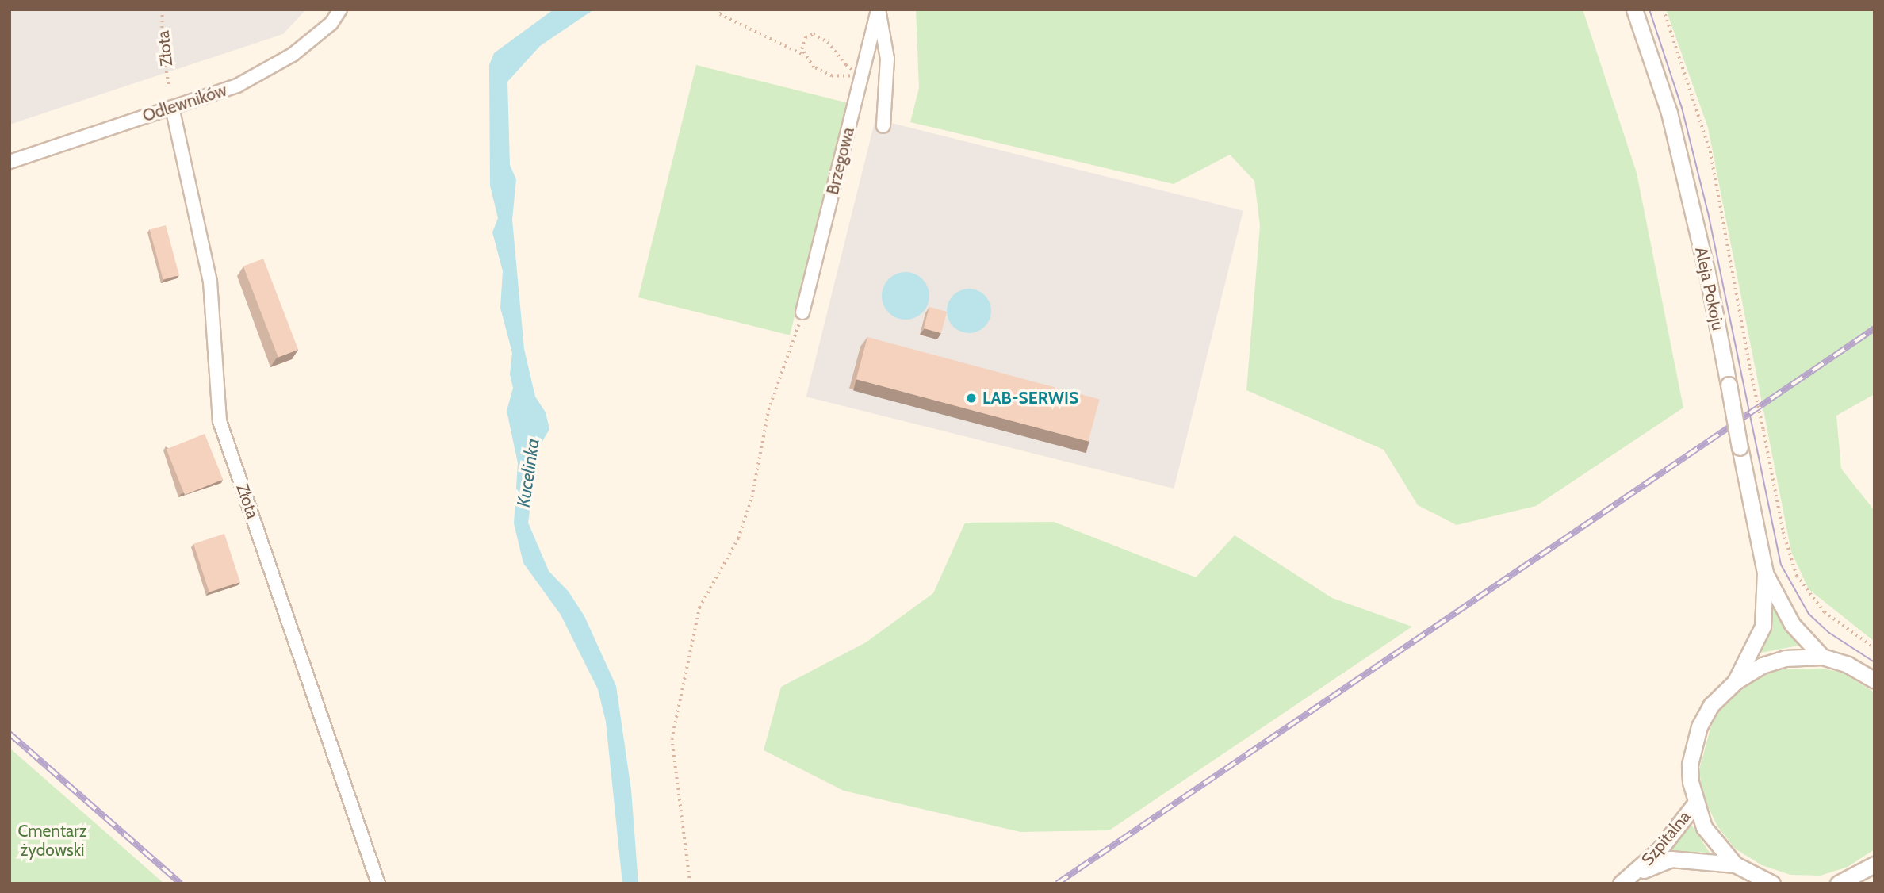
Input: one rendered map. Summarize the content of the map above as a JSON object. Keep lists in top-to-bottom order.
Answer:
{
  "streets": {
    "street": [
      "Złota",
      "Odlewników",
      "Brzegowa",
      "Aleja Pokoju",
      "Szpitalna"
    ]
  },
  "crossings": [
    ["Złota", "Odlewników"]
  ],
  "water": ["Kucelinka"],
  "parks": ["Cmentarz żydowski"],
  "places": ["LAB-SERWIS"]
}
